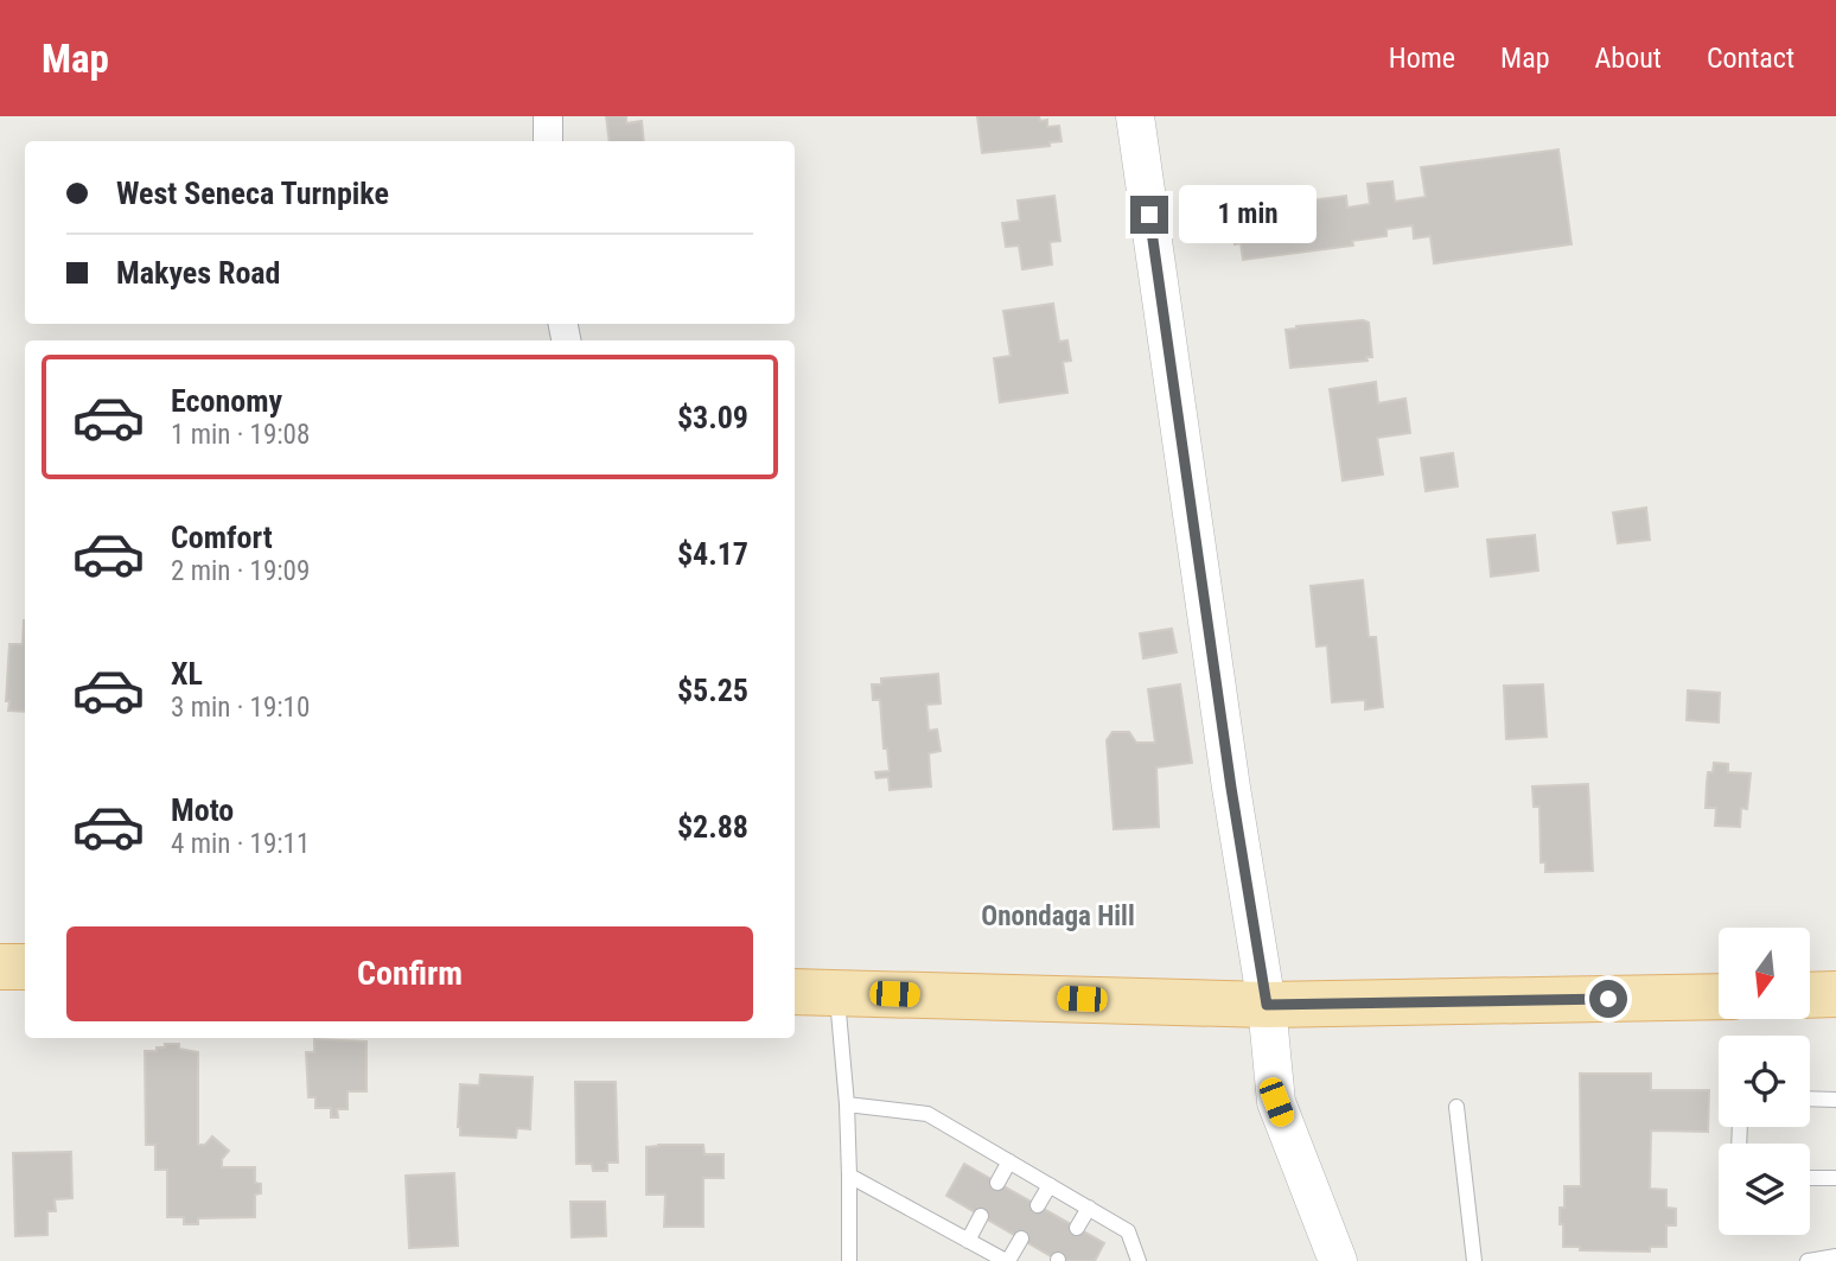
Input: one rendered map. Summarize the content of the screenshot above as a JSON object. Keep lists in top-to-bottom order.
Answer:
{
  "districts": ["Onondaga Hill"],
  "north": "bottom",
  "page": {
    "header": "Map",
    "nav": [
      "Home",
      "Map",
      "About",
      "Contact"
    ],
    "banner": ["West Seneca Turnpike", "Makyes Road"],
    "bubble": "1 min",
    "list": [
      {
        "name": "Economy",
        "note": "1 min · 19:08",
        "value": "$3.09"
      },
      {
        "name": "Comfort",
        "note": "2 min · 19:09",
        "value": "$4.17"
      },
      {
        "name": "XL",
        "note": "3 min · 19:10",
        "value": "$5.25"
      },
      {
        "name": "Moto",
        "note": "4 min · 19:11",
        "value": "$2.88"
      }
    ],
    "buttons": "Confirm"
  }
}
